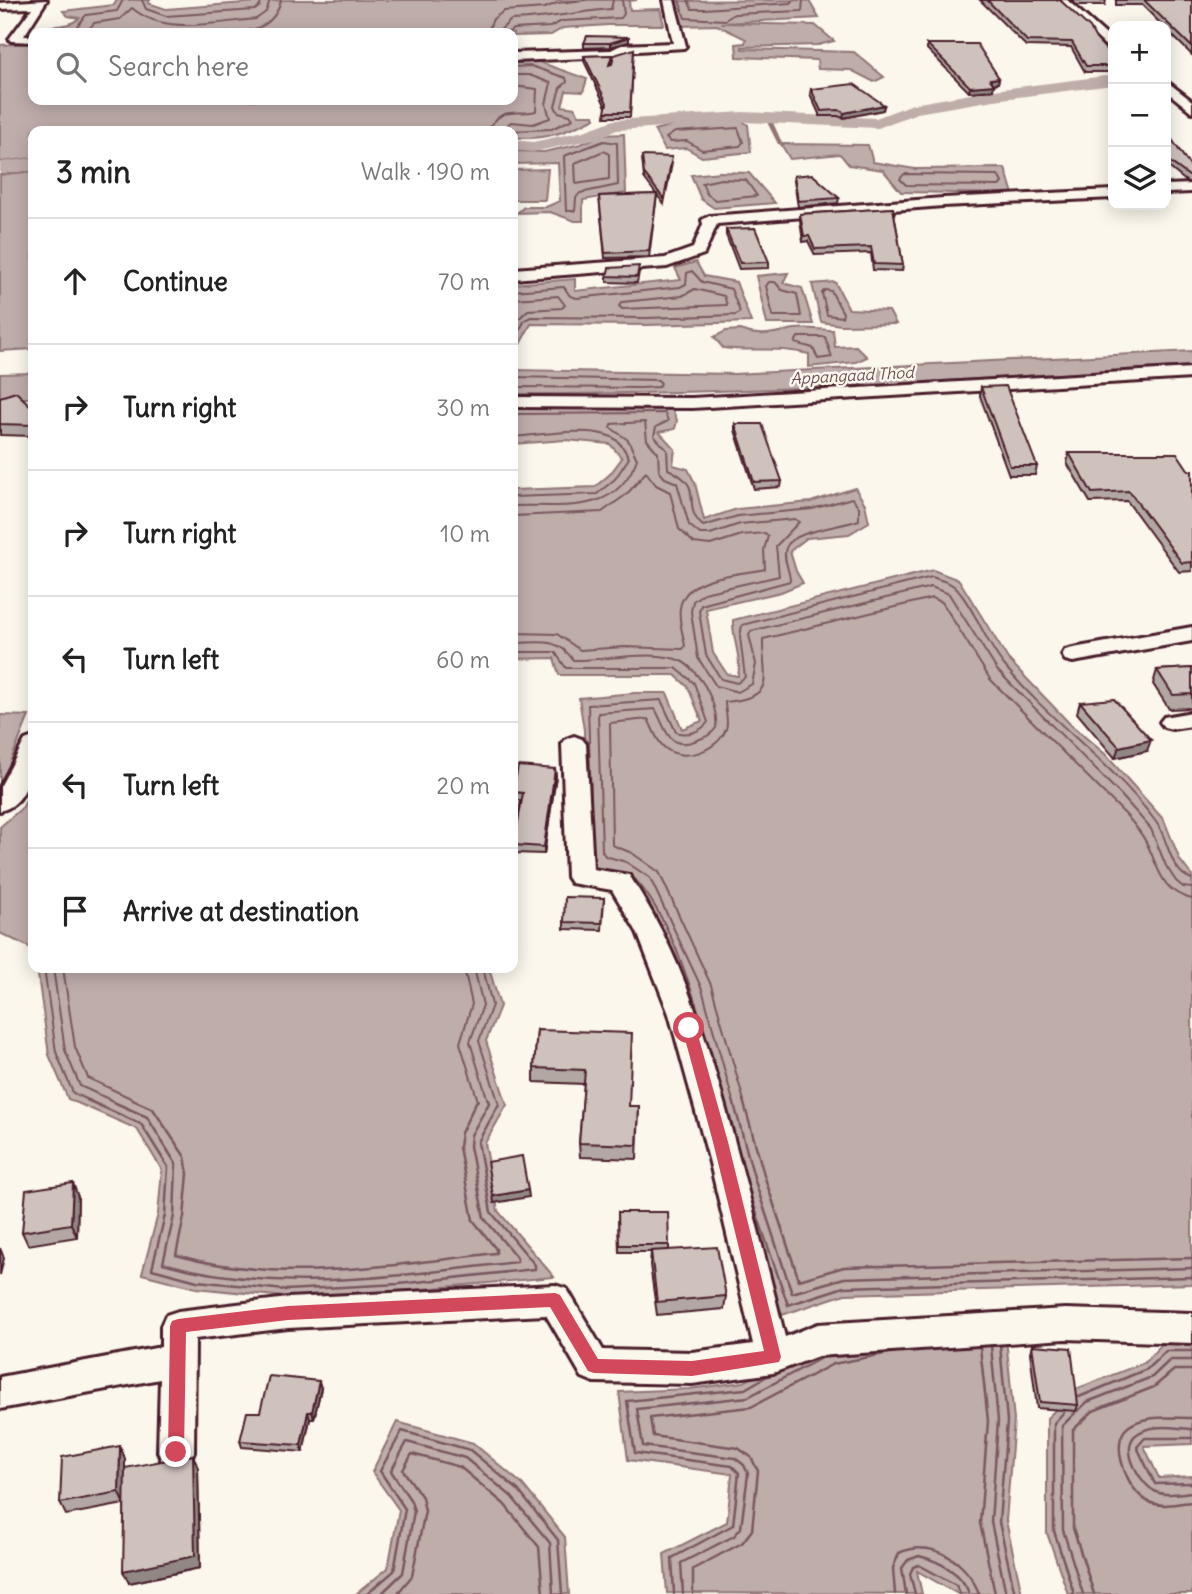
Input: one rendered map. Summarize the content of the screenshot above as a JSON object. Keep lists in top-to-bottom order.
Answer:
{
  "water": ["Appangaad Thod"],
  "page": {
    "map_buttons": ["+", "−"],
    "search": "Search here",
    "heading": ["3 min", "Walk · 190 m"],
    "list": [
      ["Continue", "70 m"],
      ["Turn right", "30 m"],
      ["Turn right", "10 m"],
      ["Turn left", "60 m"],
      ["Turn left", "20 m"],
      "Arrive at destination"
    ]
  }
}
